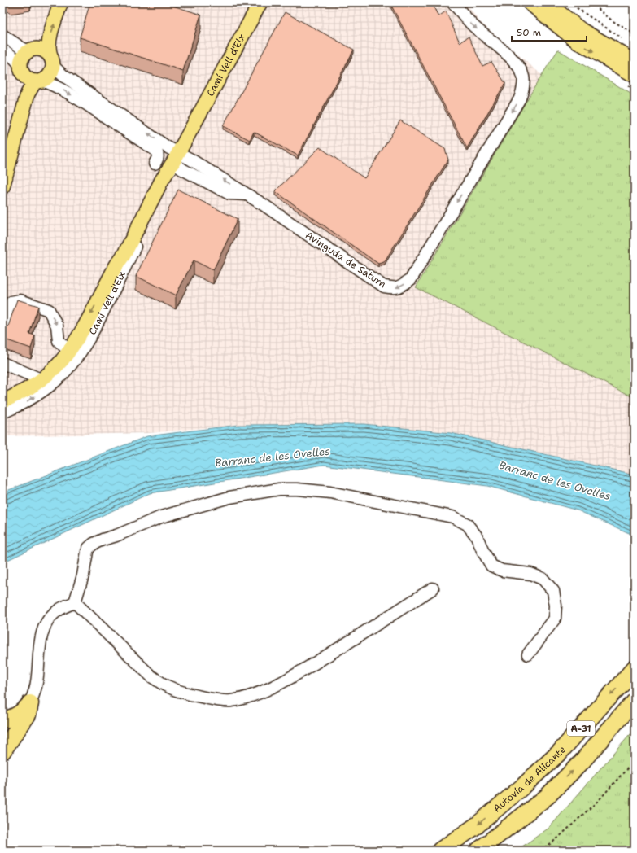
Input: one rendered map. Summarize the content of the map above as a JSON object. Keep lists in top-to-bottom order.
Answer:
{
  "streets": {
    "highway": ["A-31", "Autovía de Alicante"],
    "main road": ["Camí Vell d'Elx"],
    "street": ["Avinguda de Saturn"]
  },
  "crossings": [
    ["Camí Vell d'Elx", "Avinguda de Saturn"]
  ],
  "water": ["Barranc de les Ovelles"],
  "scale_bar": "50 m"
}
